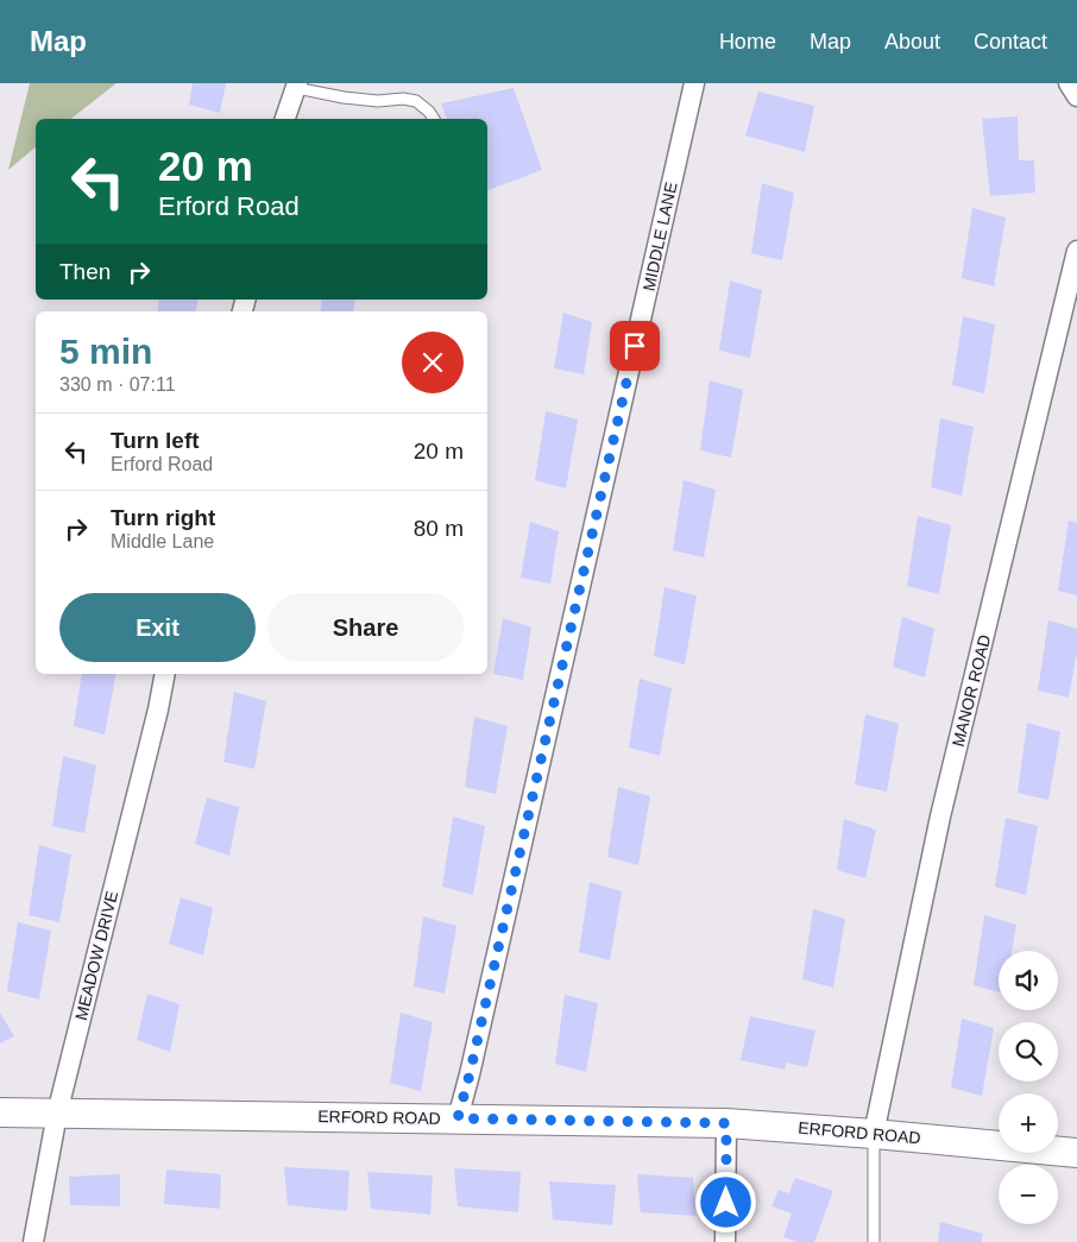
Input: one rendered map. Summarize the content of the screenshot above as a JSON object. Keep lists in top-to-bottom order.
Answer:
{
  "streets": {
    "street": [
      "MIDDLE LANE",
      "MANOR ROAD",
      "MEADOW DRIVE",
      "ERFORD ROAD"
    ]
  },
  "crossings": [
    ["MIDDLE LANE", "ERFORD ROAD"],
    ["MANOR ROAD", "ERFORD ROAD"],
    ["MEADOW DRIVE", "ERFORD ROAD"]
  ],
  "page": {
    "header": "Map",
    "nav": [
      "Home",
      "Map",
      "About",
      "Contact"
    ],
    "turn": ["20 m", "Erford Road"],
    "then": "Then",
    "heading": ["5 min", "330 m · 07:11"],
    "list": [
      {
        "name": "Turn left",
        "note": "Erford Road",
        "value": "20 m"
      },
      {
        "name": "Turn right",
        "note": "Middle Lane",
        "value": "80 m"
      }
    ],
    "buttons": ["Exit", "Share"],
    "map_buttons": ["+", "−"]
  }
}
